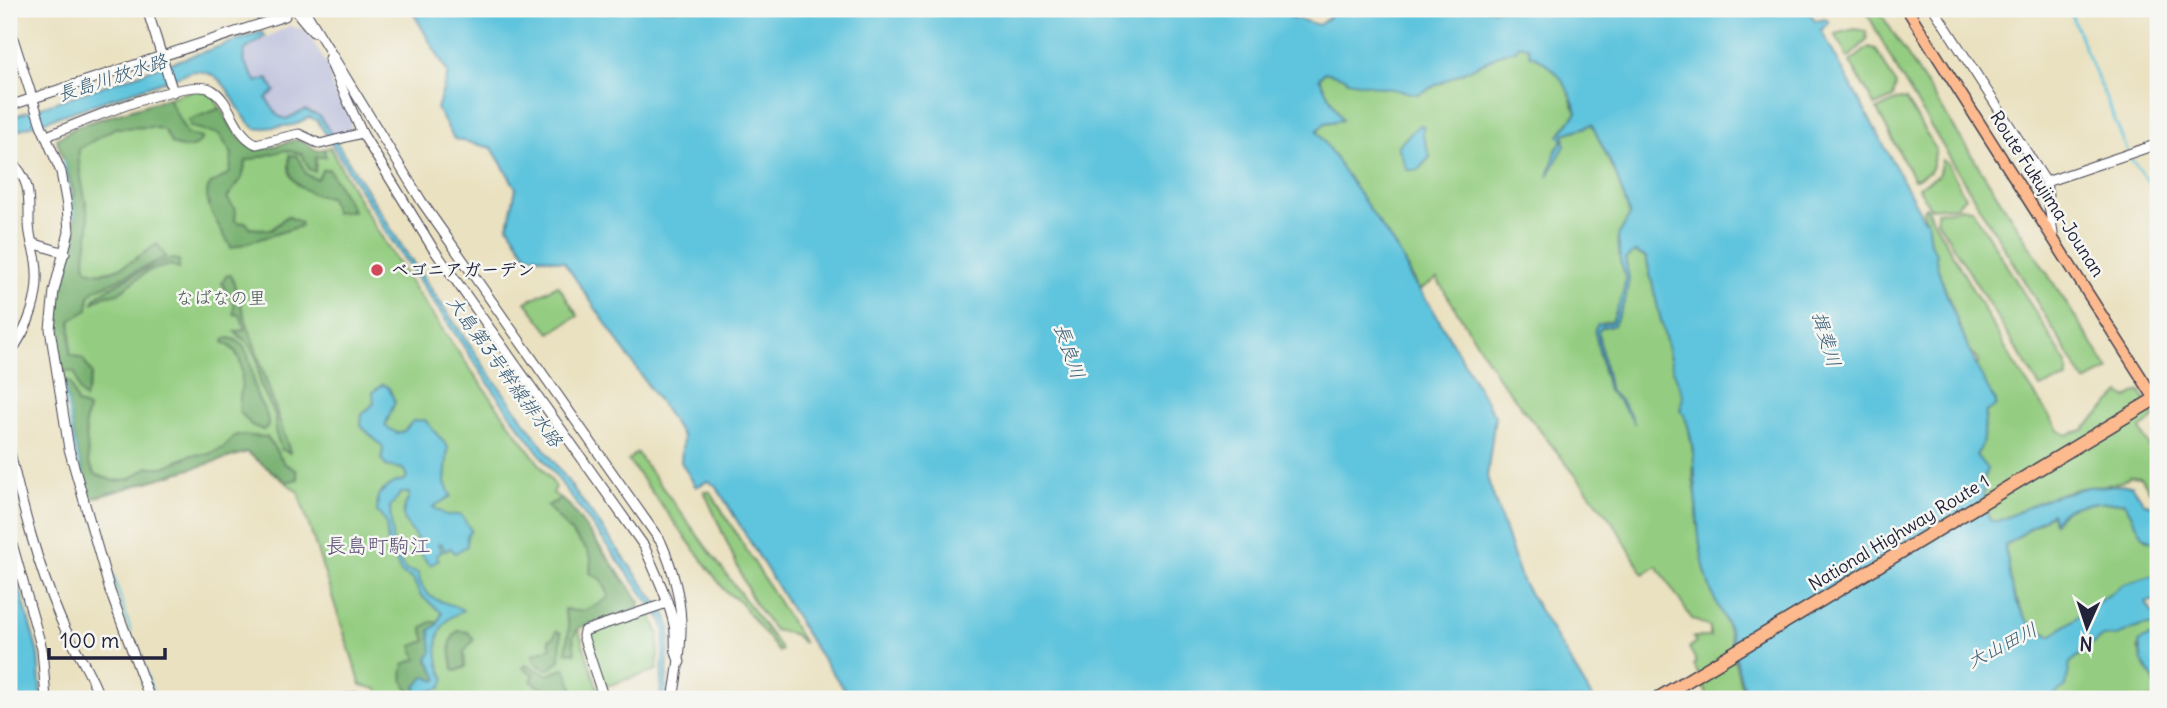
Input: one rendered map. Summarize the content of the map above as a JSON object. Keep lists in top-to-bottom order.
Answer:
{
  "streets": {
    "highway": ["National Highway Route 1"],
    "main road": ["Route Fukujima-Jounan"]
  },
  "crossings": [
    ["Route Fukujima-Jounan", "National Highway Route 1"]
  ],
  "districts": ["長島町駒江"],
  "water": [
    "長島川放水路",
    "揖斐川",
    "長良川",
    "大島第3号幹線排水路",
    "大山田川"
  ],
  "parks": ["なばなの里"],
  "places": ["ベゴニアガーデン"],
  "scale_bar": "100 m",
  "north": "bottom"
}
